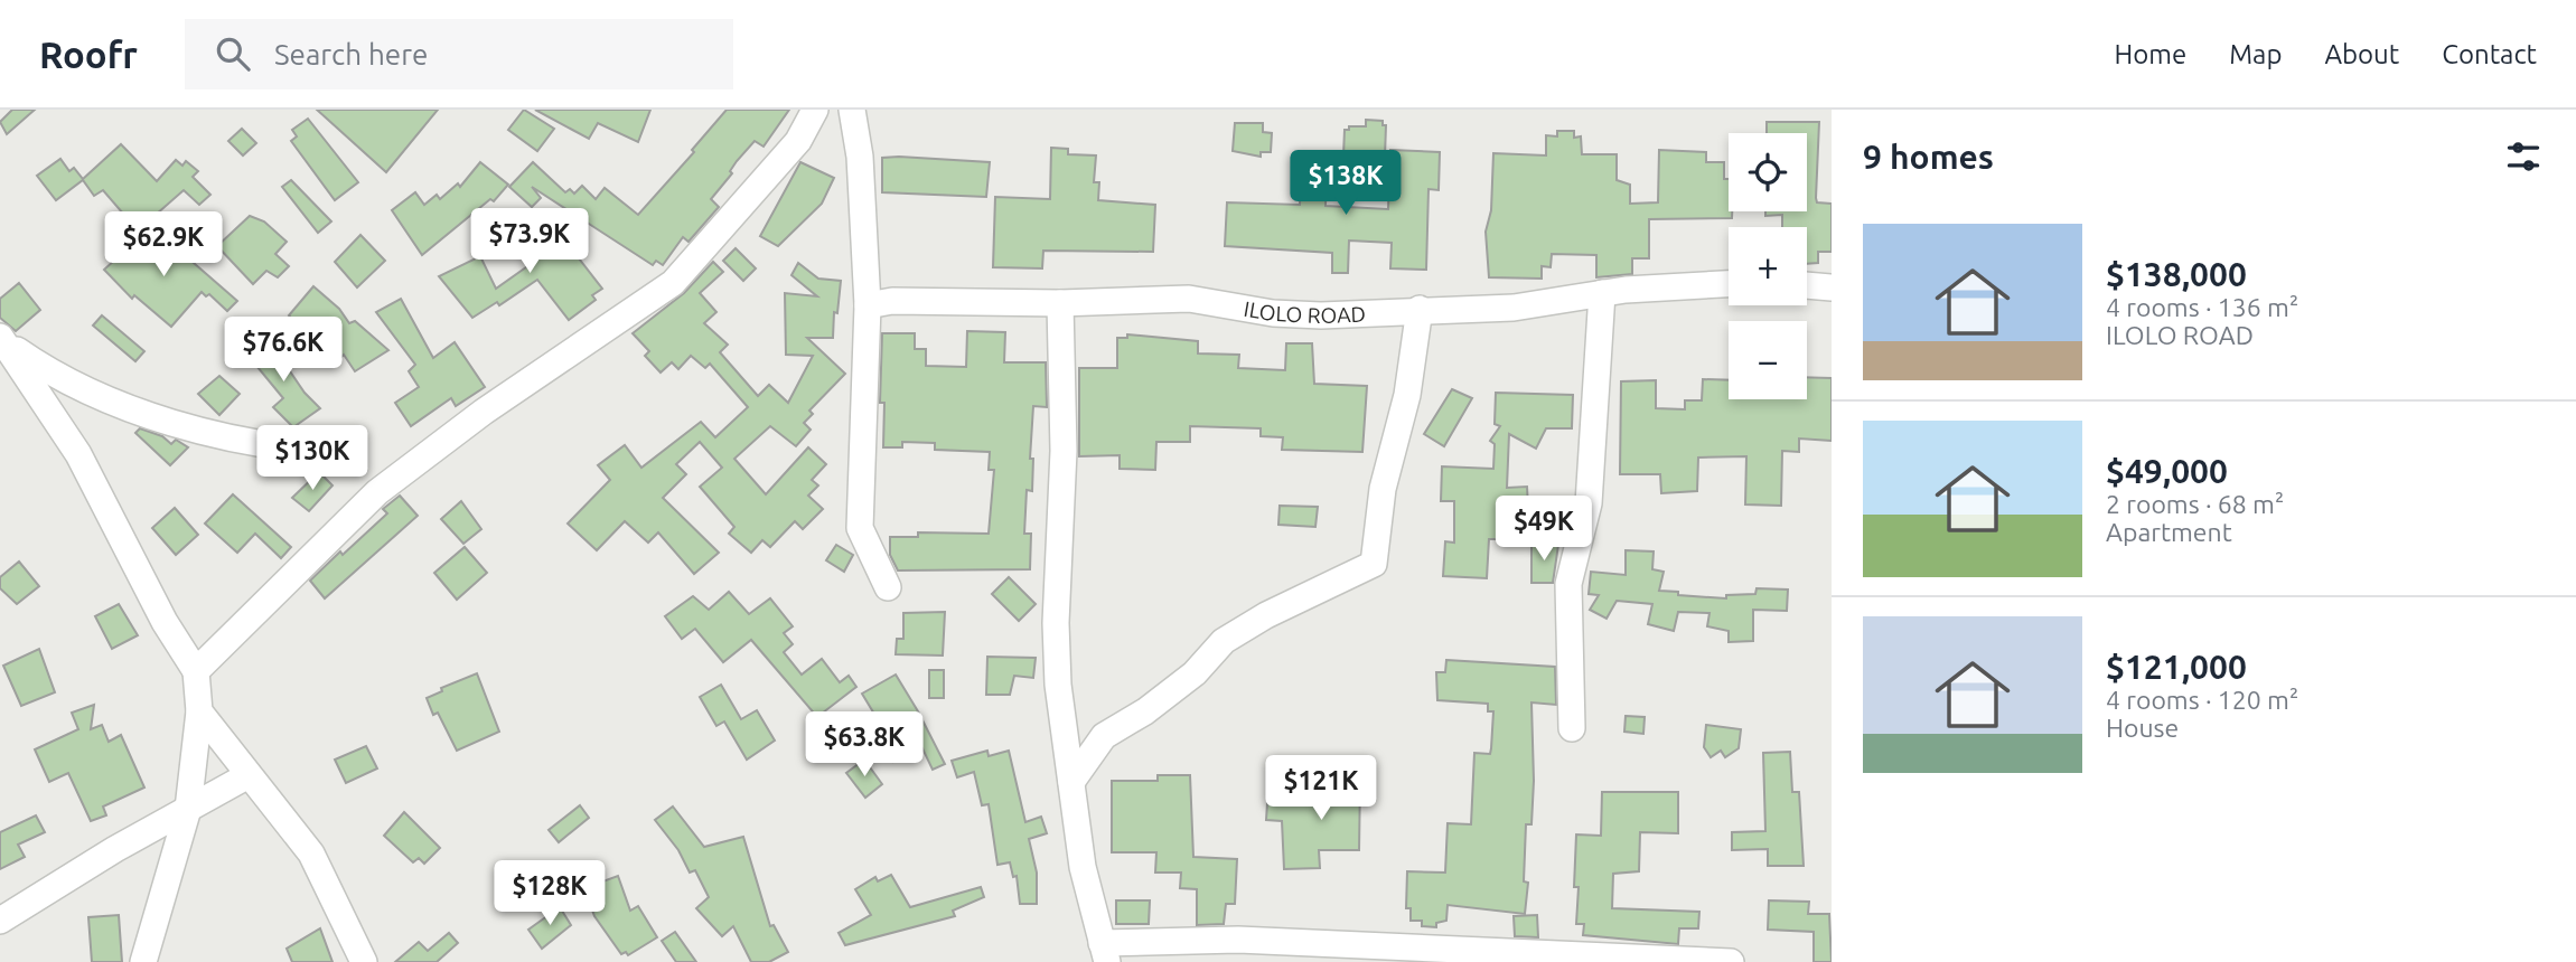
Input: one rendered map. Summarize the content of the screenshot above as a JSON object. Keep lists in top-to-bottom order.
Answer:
{
  "streets": {
    "street": ["ILOLO ROAD"]
  },
  "page": {
    "header": "Roofr",
    "search": "Search here",
    "nav": [
      "Home",
      "Map",
      "About",
      "Contact"
    ],
    "heading": "9 homes",
    "map_buttons": ["+", "−"],
    "price": [
      "$138K",
      "$73.9K",
      "$62.9K",
      "$76.6K",
      "$130K",
      "$49K",
      "$63.8K",
      "$121K",
      "$128K"
    ],
    "list": [
      {
        "name": "$138,000",
        "note": "4 rooms · 136 m² · ILOLO ROAD"
      },
      {
        "name": "$49,000",
        "note": "2 rooms · 68 m² · Apartment"
      },
      {
        "name": "$121,000",
        "note": "4 rooms · 120 m² · House"
      }
    ]
  }
}
